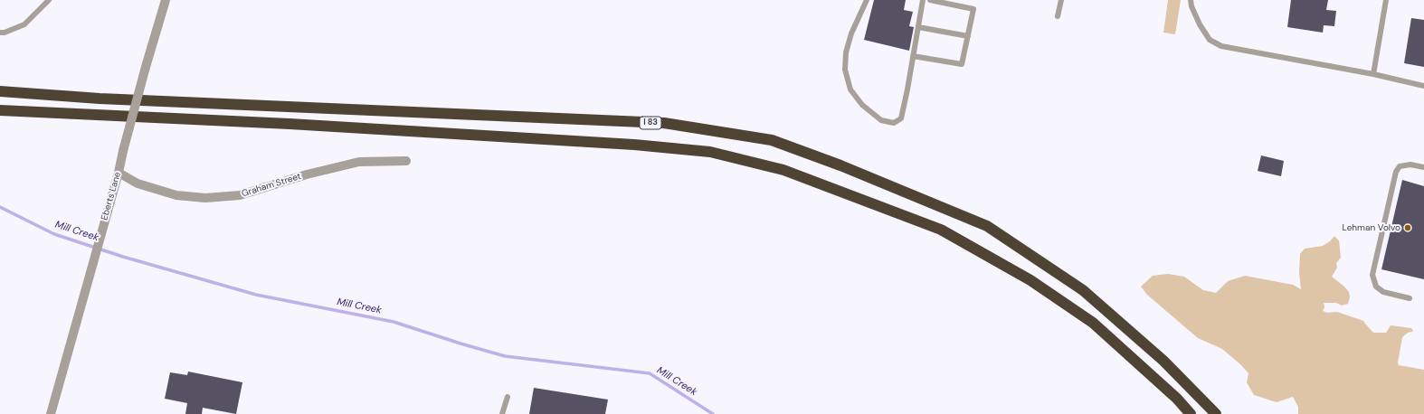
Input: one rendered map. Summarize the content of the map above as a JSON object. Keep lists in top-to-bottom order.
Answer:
{
  "streets": {
    "highway": ["I 83"],
    "street": ["Graham Street", "Eberts Lane"]
  },
  "crossings": [
    ["Graham Street", "Eberts Lane"]
  ],
  "water": ["Mill Creek"],
  "places": ["Lehman Volvo"]
}
